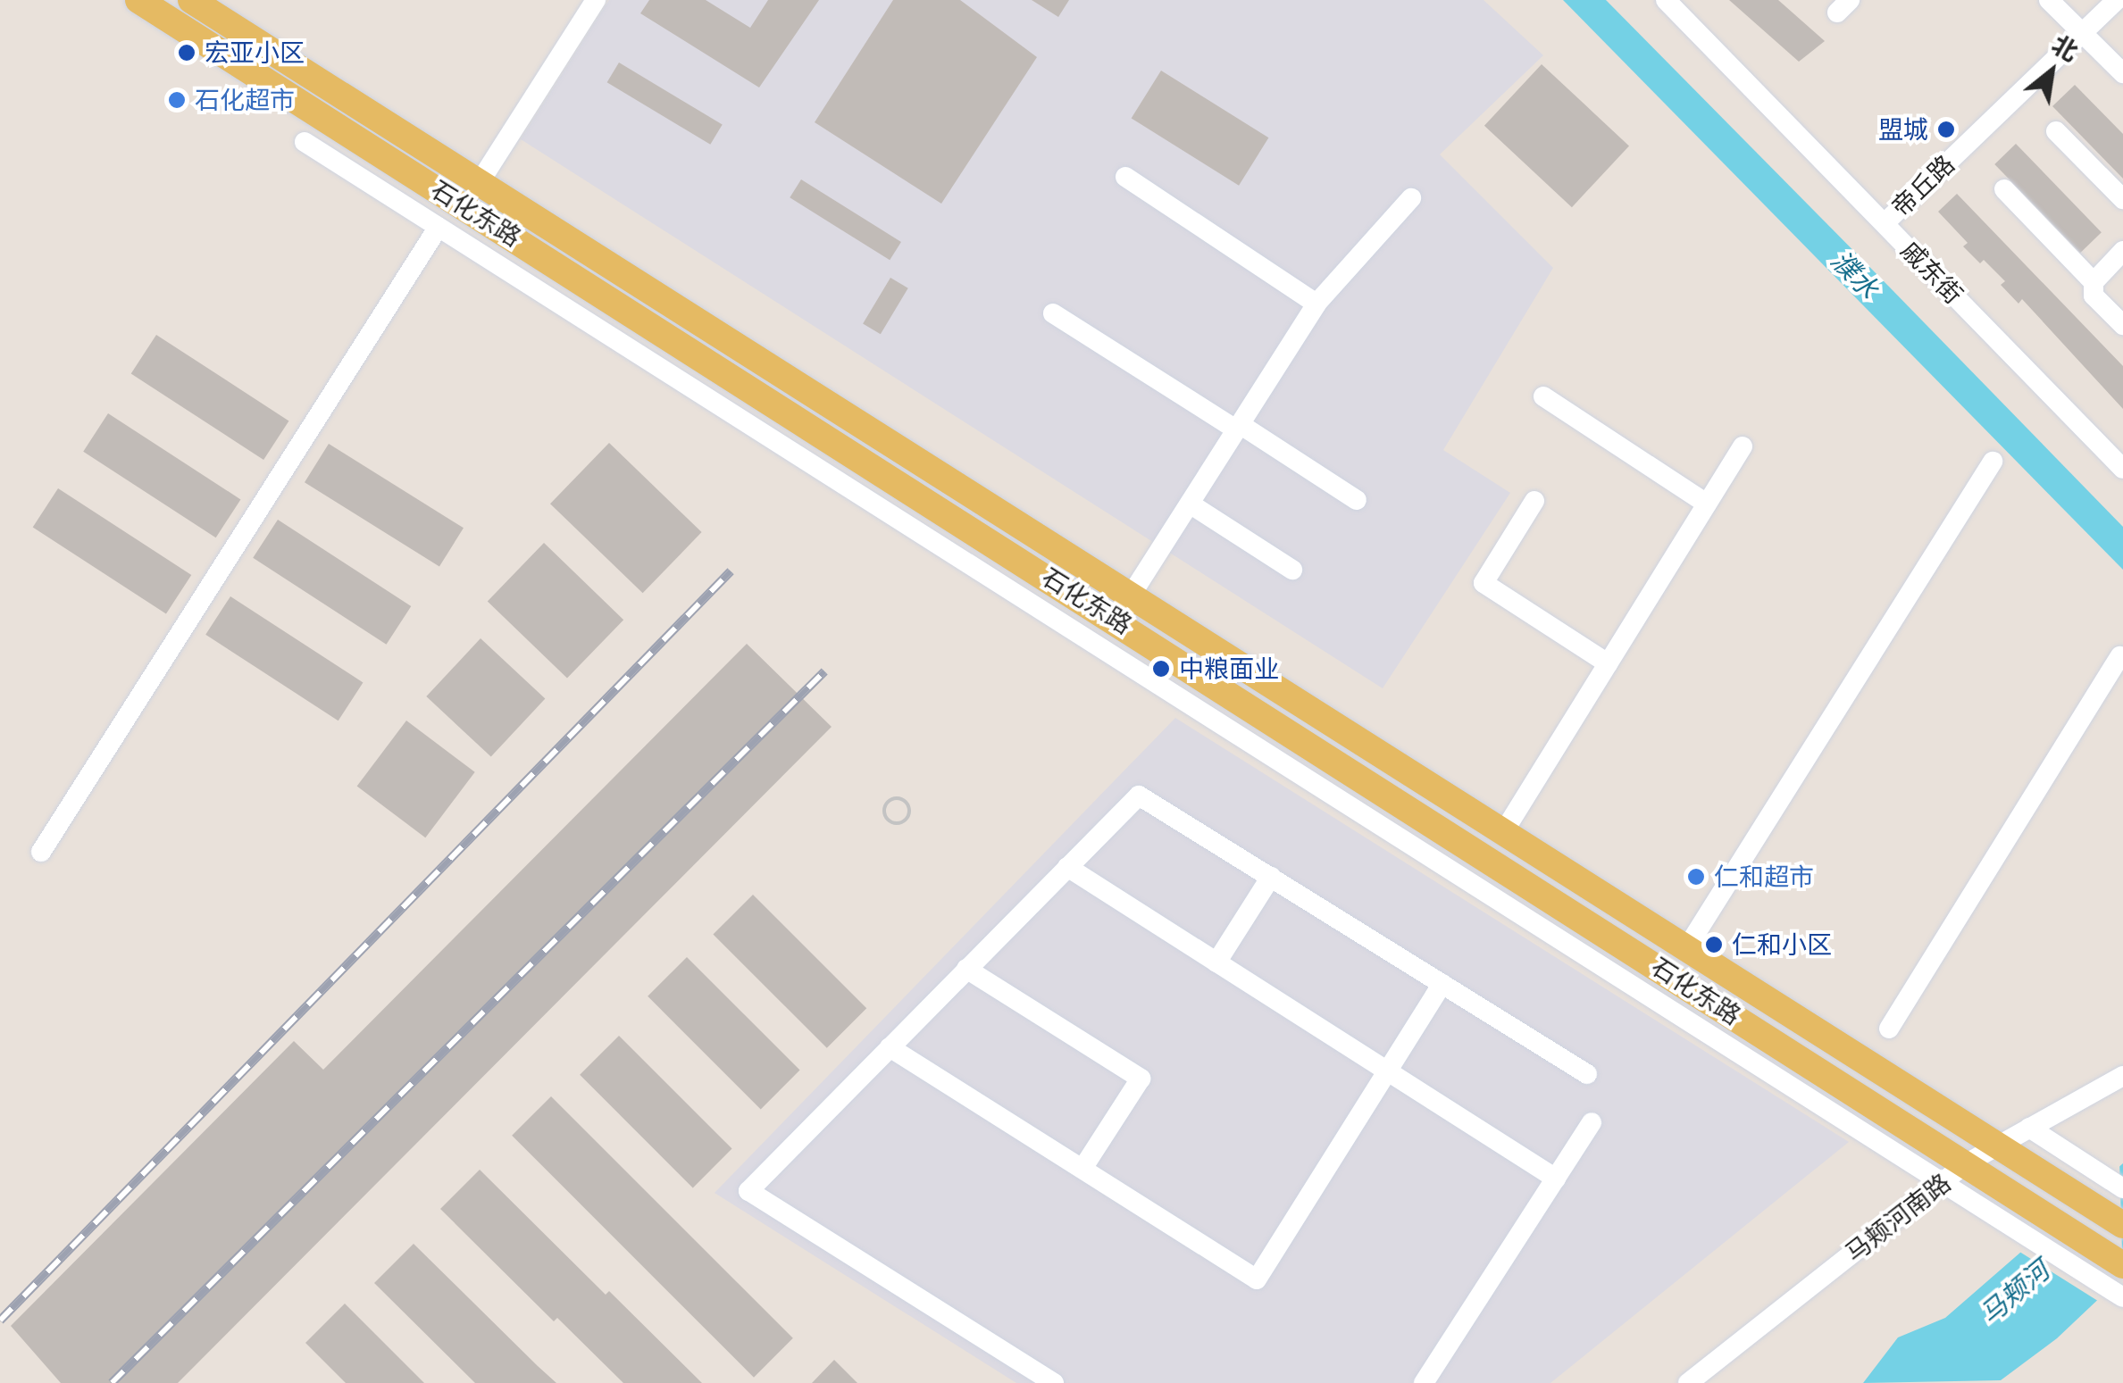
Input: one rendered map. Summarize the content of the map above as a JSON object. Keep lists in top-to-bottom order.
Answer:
{
  "streets": {
    "main road": ["石化东路"],
    "street": ["帝丘路", "戚东街", "马颊河南路"]
  },
  "crossings": [
    ["帝丘路", "戚东街"],
    ["石化东路", "马颊河南路"]
  ],
  "water": ["濮水", "马颊河"],
  "places": [
    "宏亚小区",
    "石化超市",
    "盟城",
    "中粮面业",
    "仁和超市",
    "仁和小区"
  ],
  "north": "top right"
}
